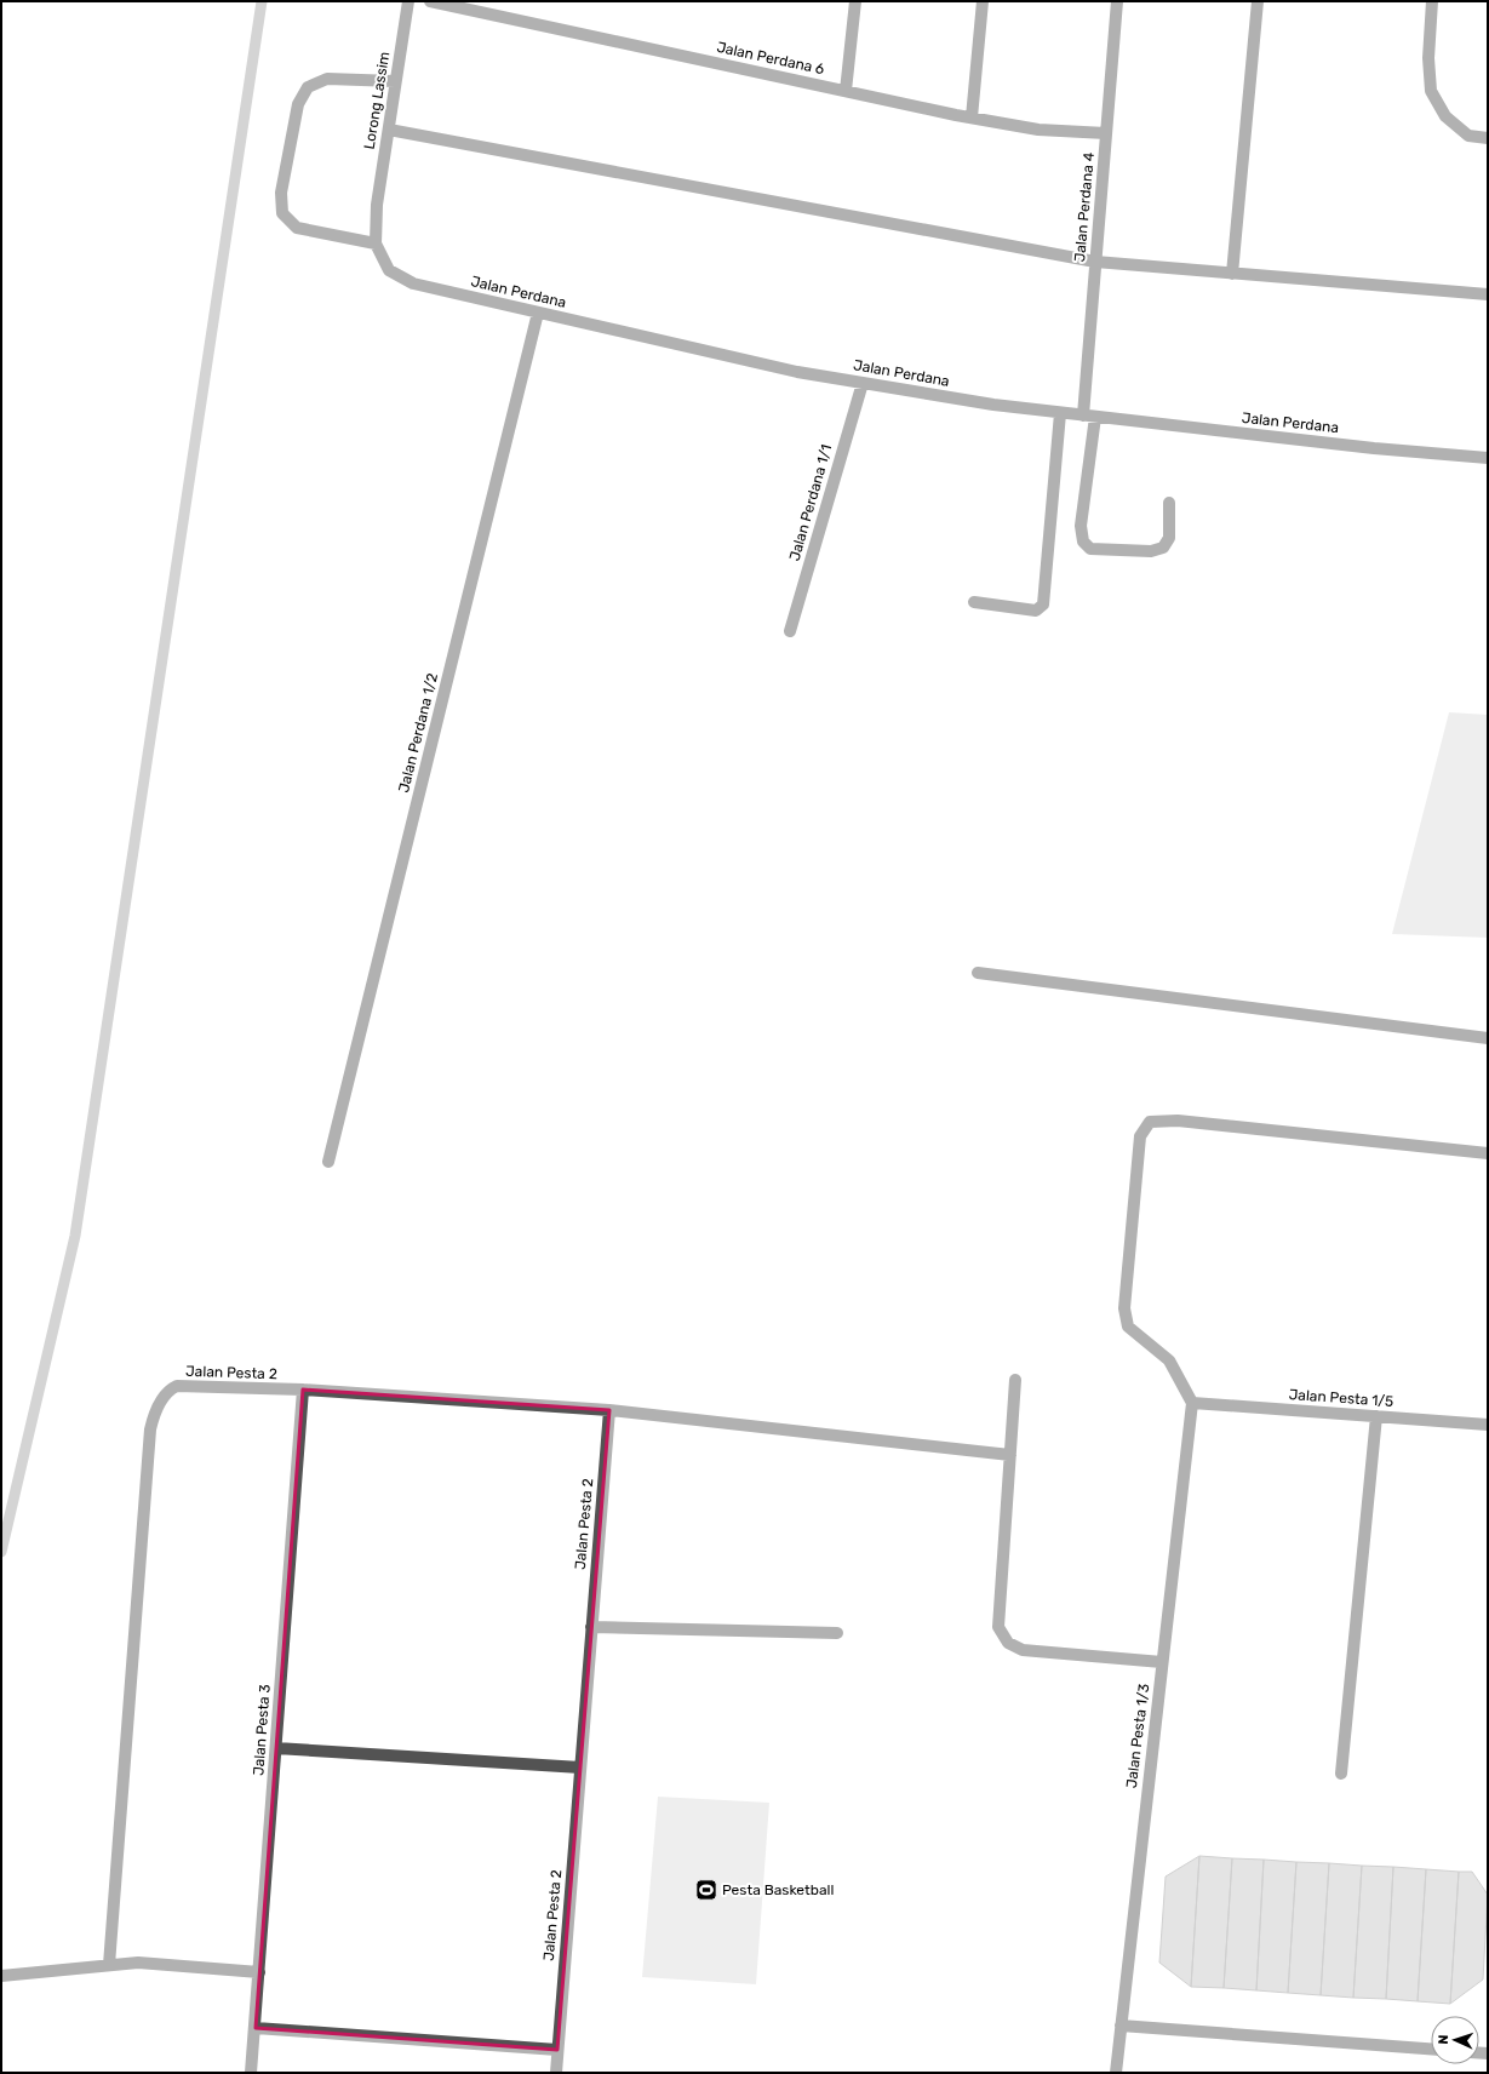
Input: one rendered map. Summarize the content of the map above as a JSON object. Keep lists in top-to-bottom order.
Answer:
{
  "streets": {
    "street": [
      "Jalan Perdana 6",
      "Lorong Lassim",
      "Jalan Perdana 4",
      "Jalan Perdana",
      "Jalan Perdana 1/1",
      "Jalan Perdana 1/2",
      "Jalan Pesta 2",
      "Jalan Pesta 1/5",
      "Jalan Pesta 3",
      "Jalan Pesta 1/3"
    ]
  },
  "crossings": [
    ["Jalan Perdana 6", "Jalan Perdana 4"],
    ["Lorong Lassim", "Jalan Perdana"],
    ["Jalan Perdana 4", "Jalan Perdana"],
    ["Jalan Perdana", "Jalan Perdana 1/1"],
    ["Jalan Perdana", "Jalan Perdana 1/2"],
    ["Jalan Pesta 2", "Jalan Pesta 3"],
    ["Jalan Pesta 1/5", "Jalan Pesta 1/3"]
  ],
  "places": {
    "sports": ["Pesta Basketball"]
  },
  "north": "left"
}
